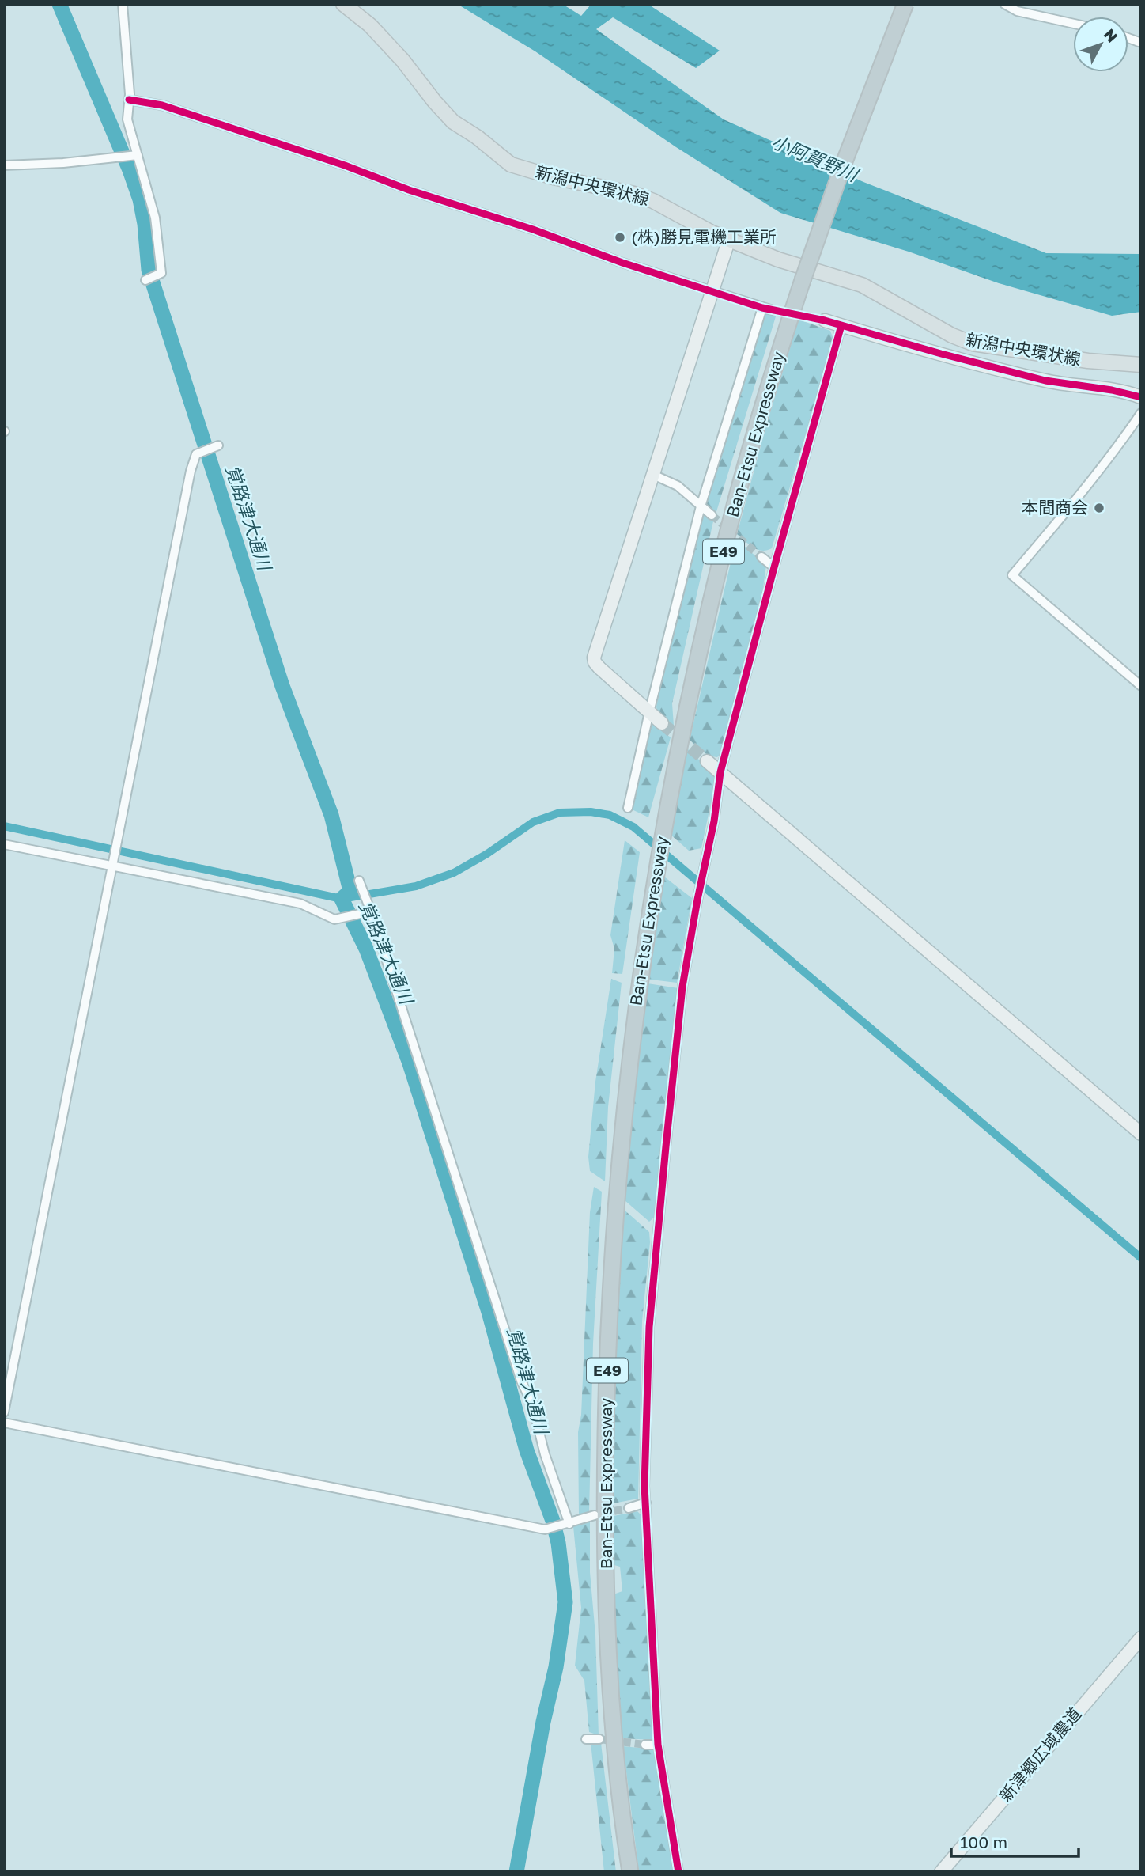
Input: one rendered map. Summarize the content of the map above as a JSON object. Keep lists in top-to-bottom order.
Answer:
{
  "streets": {
    "highway": ["Ban-Etsu Expressway", "E49"],
    "main road": ["新潟中央環状線"],
    "street": ["新津郷広域農道"]
  },
  "water": ["小阿賀野川", "覚路津大通川"],
  "places": ["(株)勝見電機工業所", "本間商会"],
  "scale_bar": "100 m",
  "north": "top right"
}
